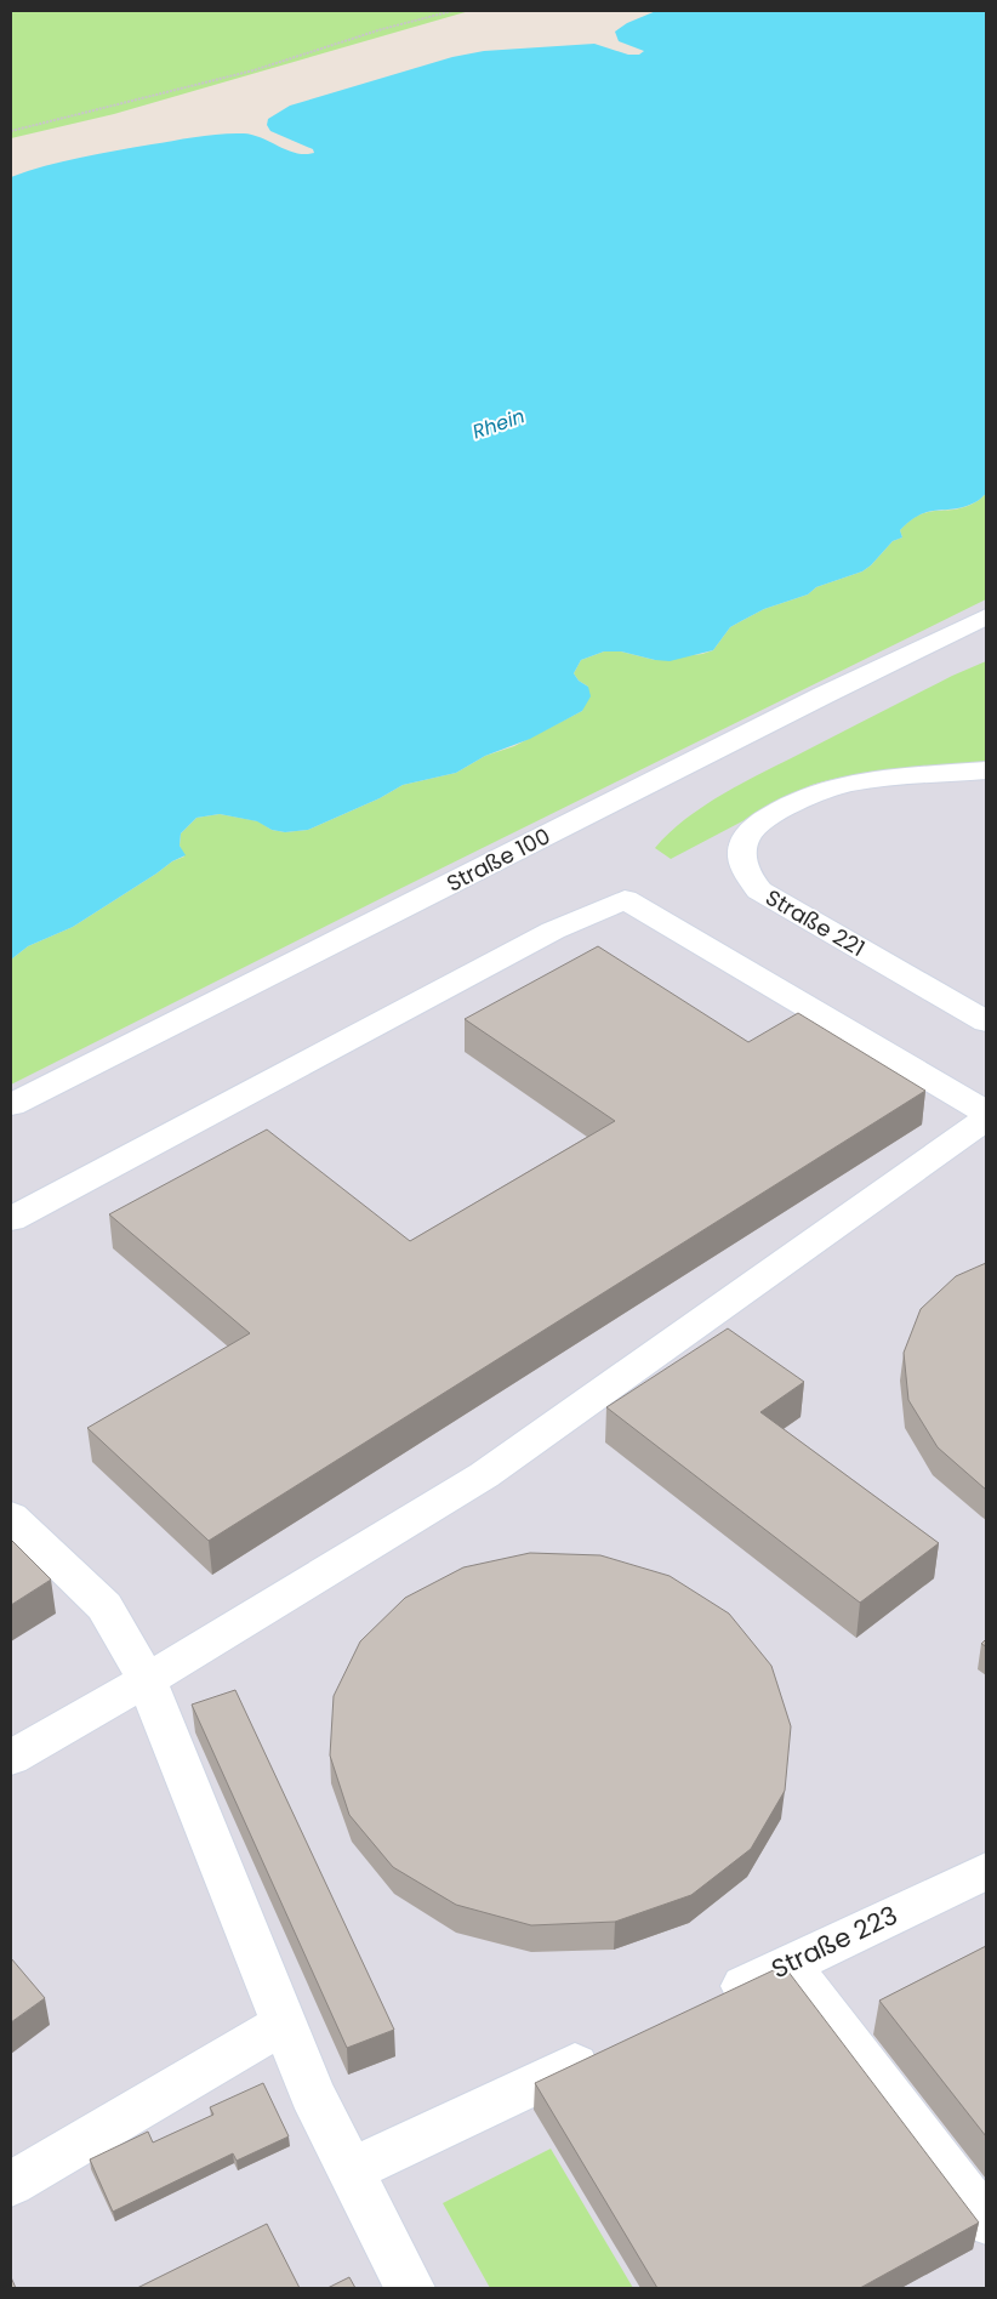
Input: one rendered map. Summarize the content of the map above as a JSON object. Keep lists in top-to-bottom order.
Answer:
{
  "streets": {
    "street": ["Straße 100", "Straße 221", "Straße 223"]
  },
  "water": ["Rhein"]
}
